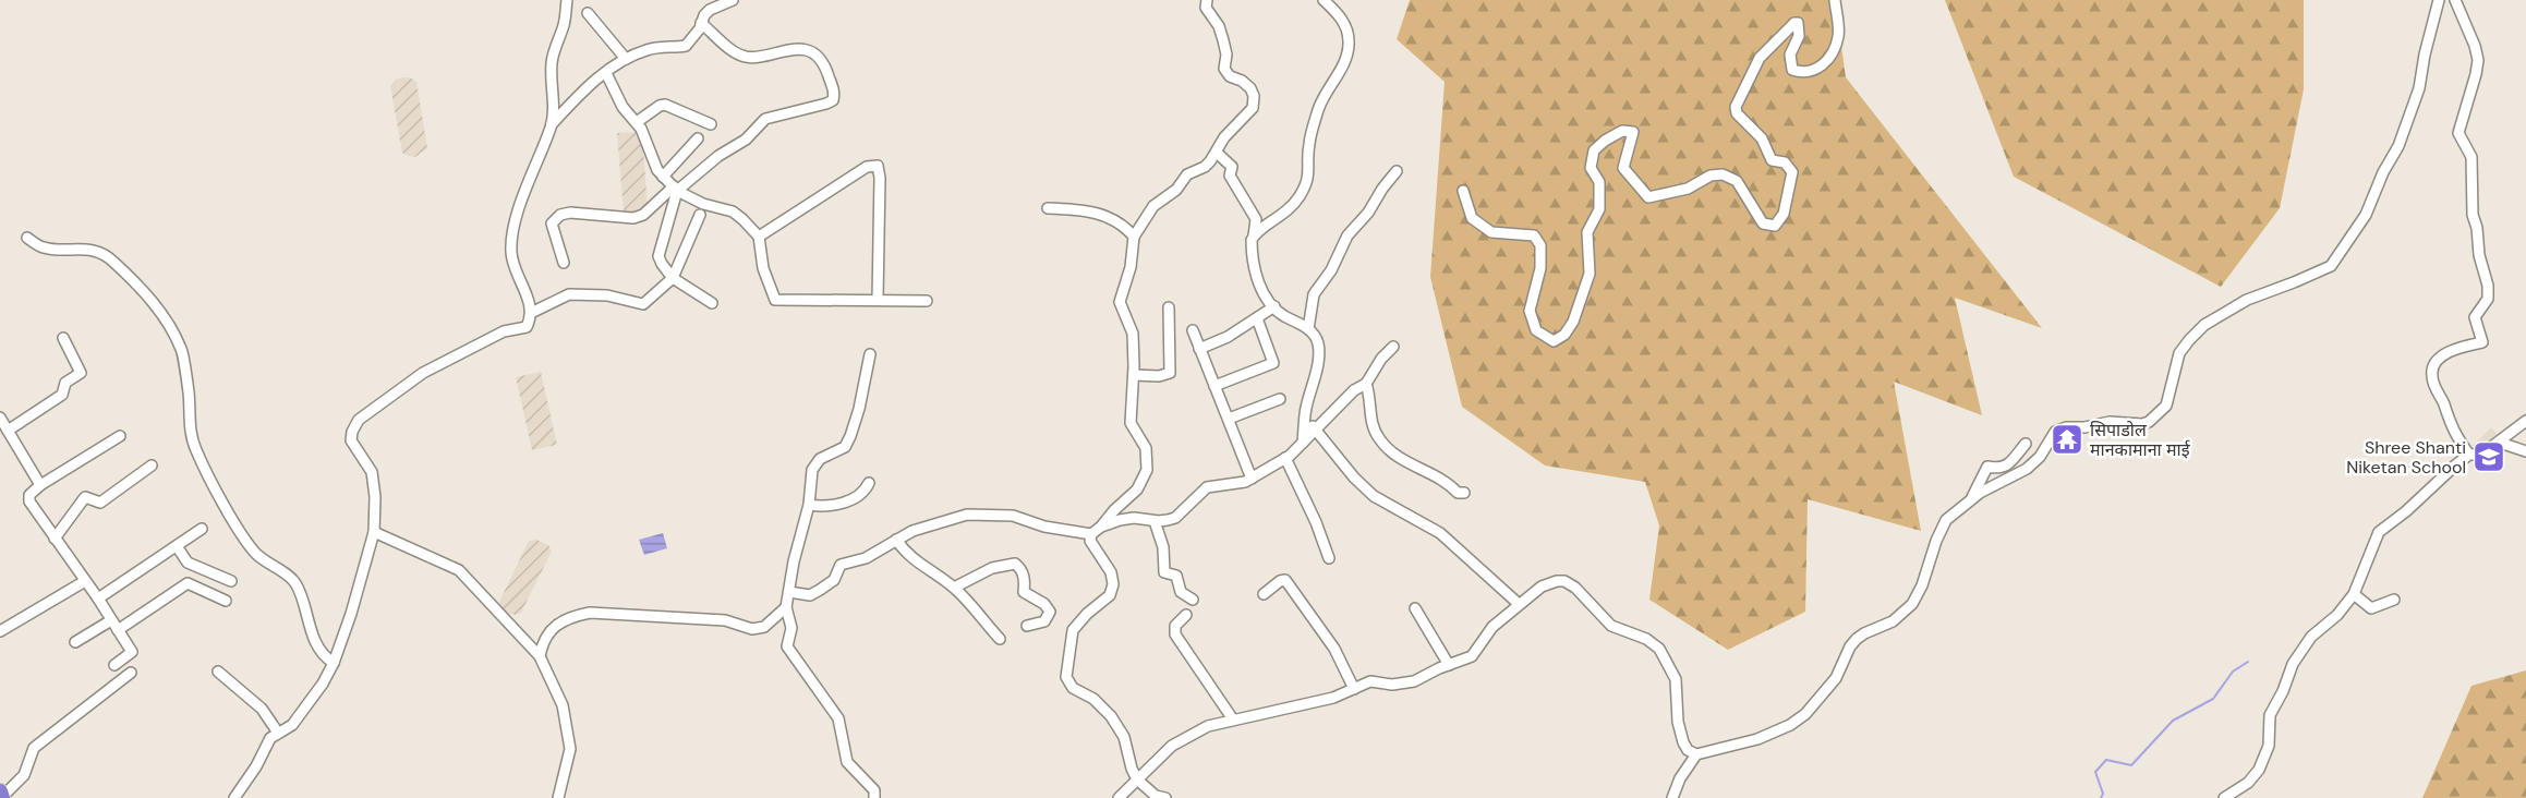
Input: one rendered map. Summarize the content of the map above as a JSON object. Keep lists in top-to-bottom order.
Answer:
{
  "places": {
    "temple": ["सिपाडोल मानकामाना माई"],
    "school or university": ["Shree Shanti Niketan School"]
  }
}
